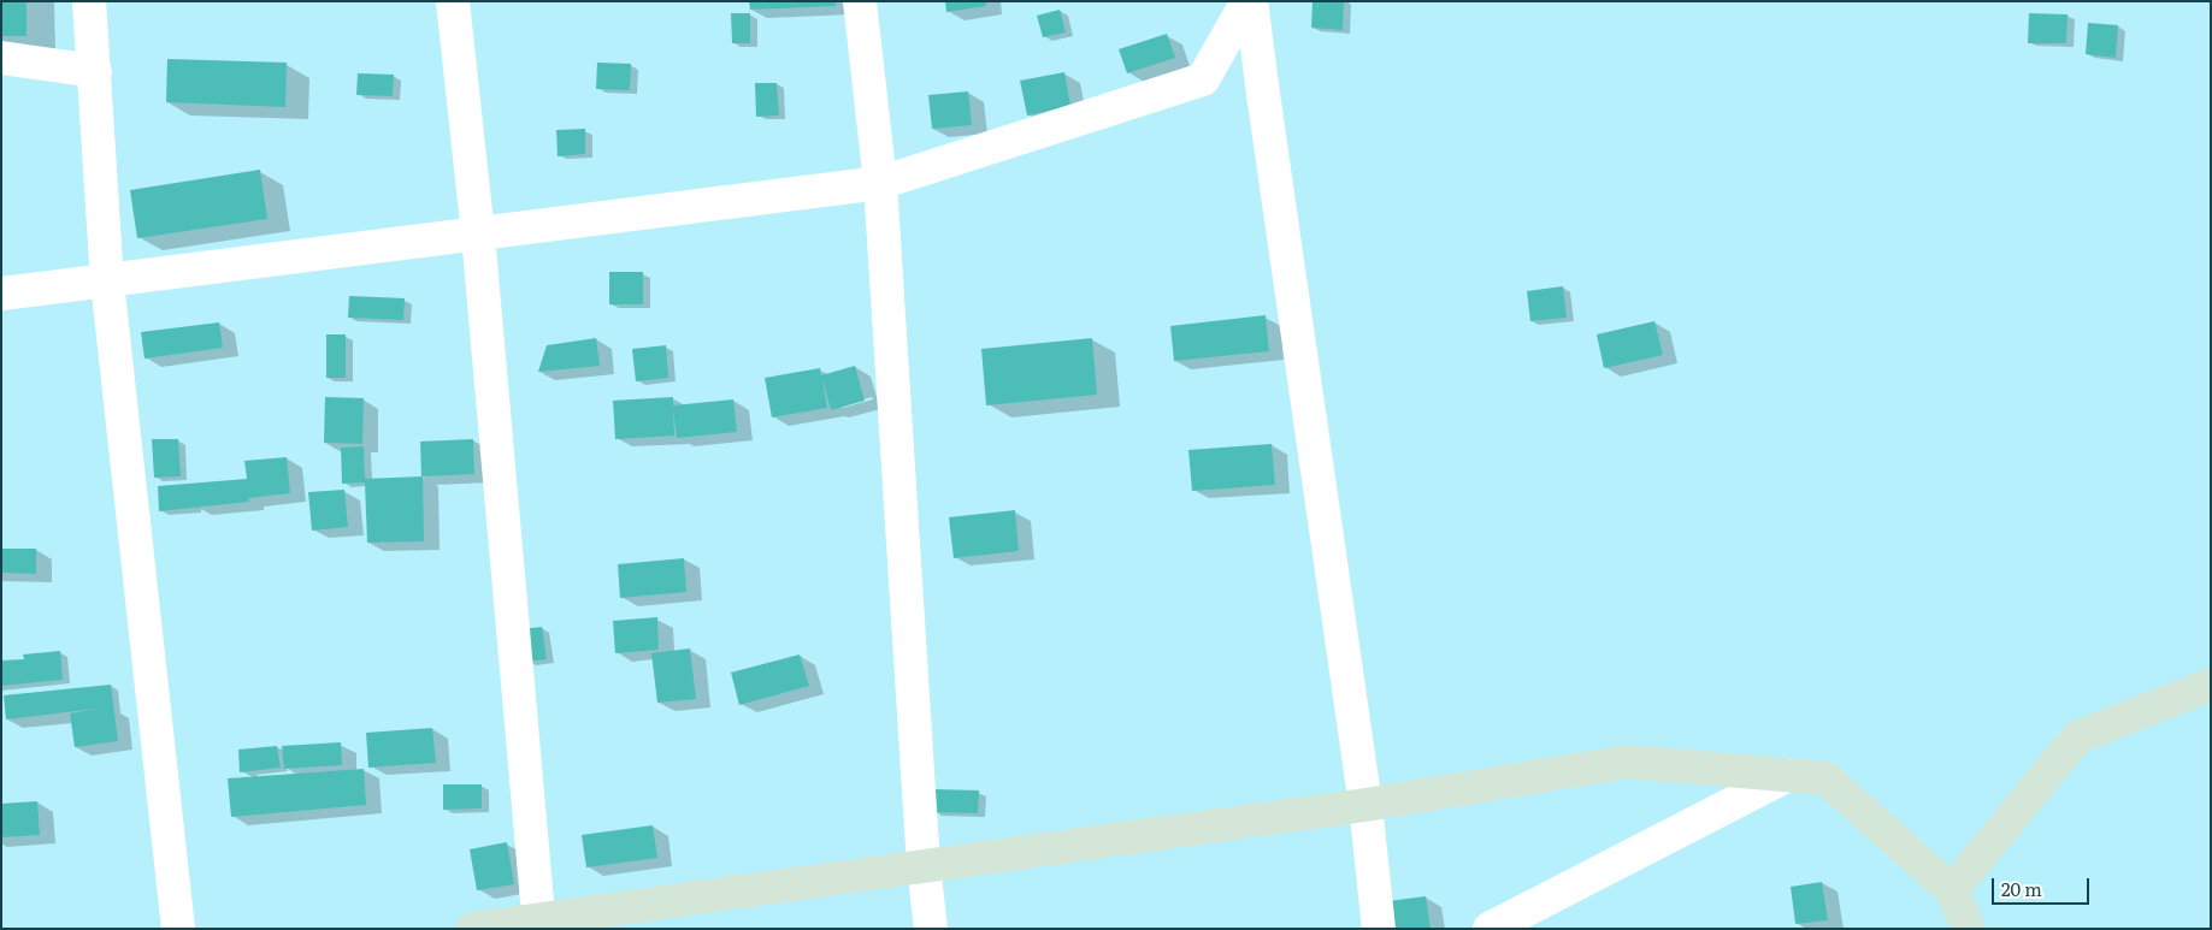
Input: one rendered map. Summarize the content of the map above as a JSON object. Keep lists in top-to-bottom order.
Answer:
{
  "scale_bar": "20 m"
}
